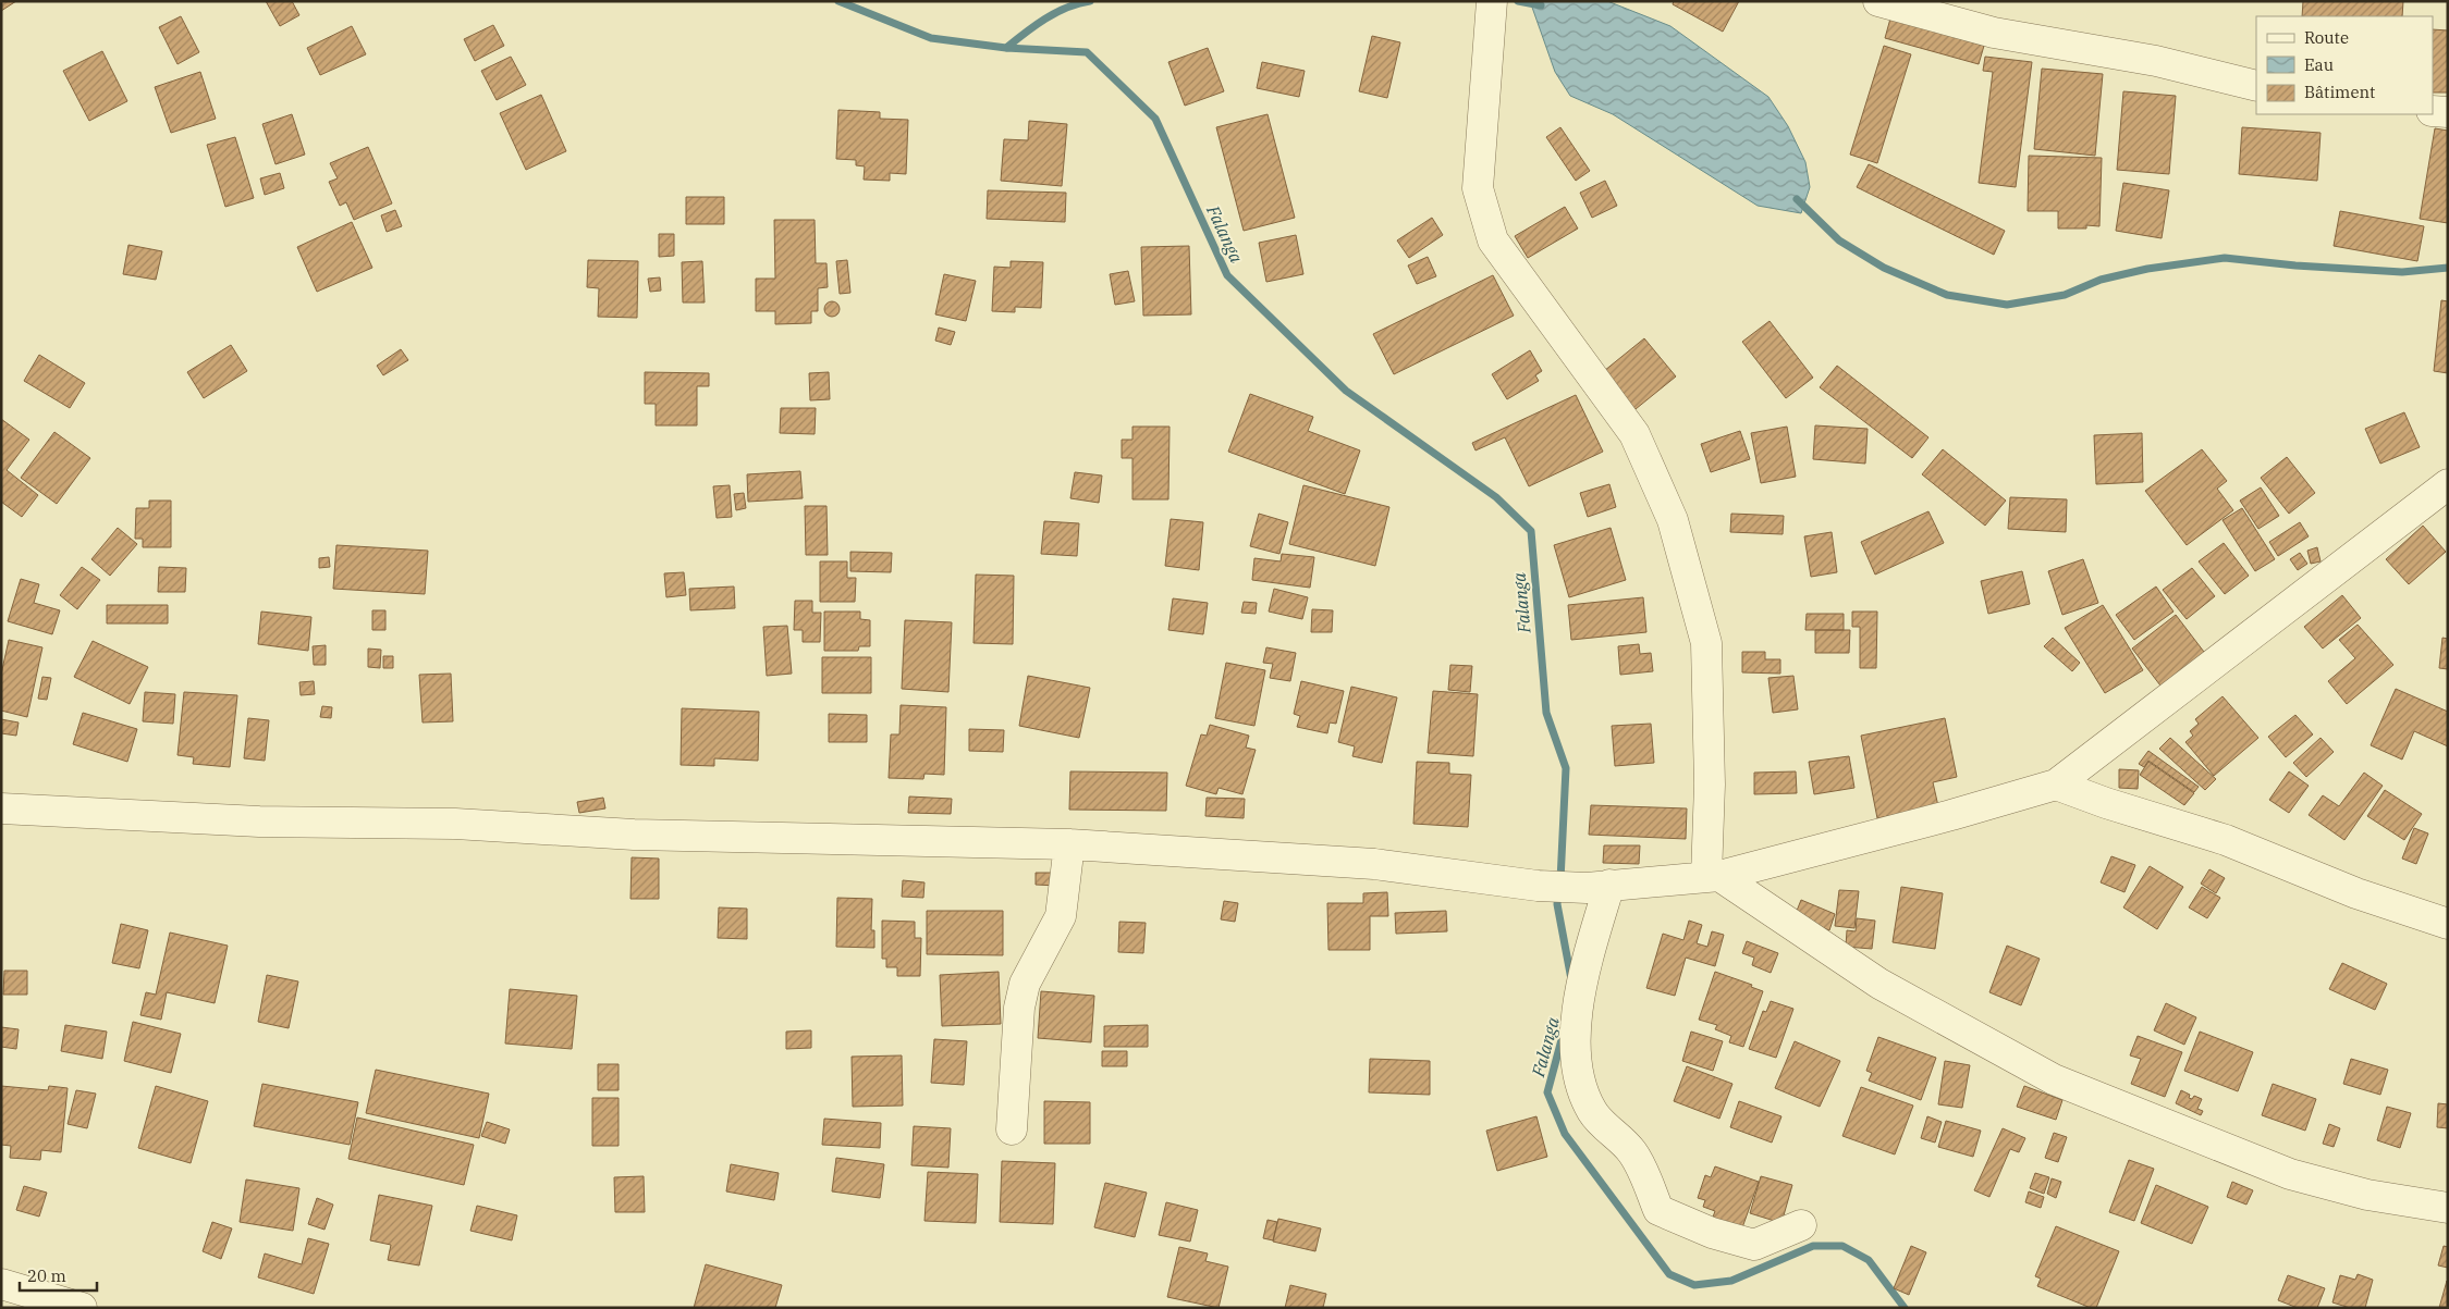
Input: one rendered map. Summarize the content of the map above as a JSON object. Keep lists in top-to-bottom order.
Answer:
{
  "water": ["Falanga"],
  "legend": ["Route", "Eau", "Bâtiment"],
  "scale_bar": "20 m"
}
